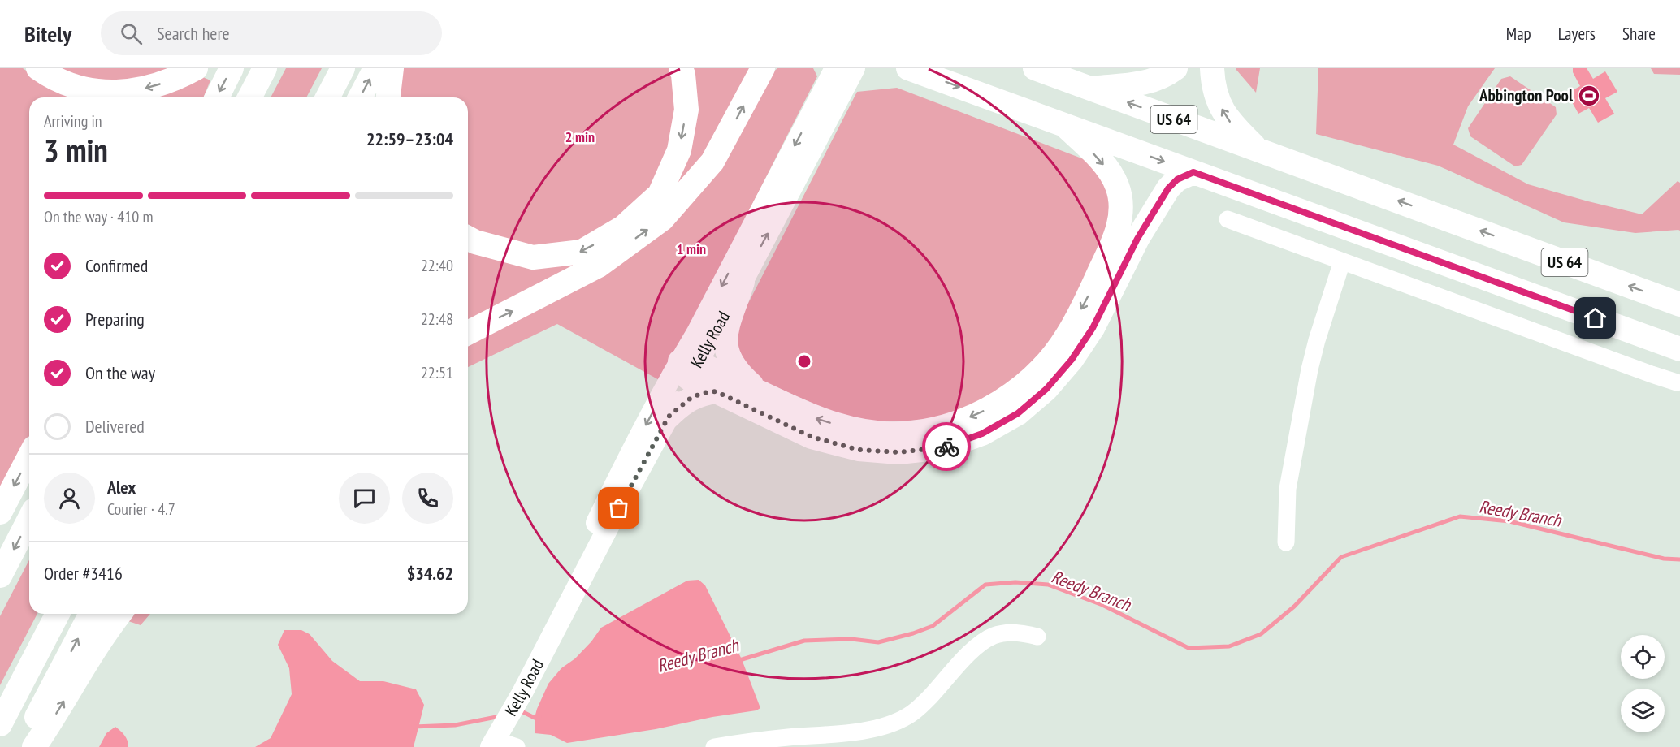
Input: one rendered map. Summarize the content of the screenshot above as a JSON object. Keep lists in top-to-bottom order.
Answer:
{
  "streets": {
    "highway": ["US 64"],
    "main road": ["Kelly Road"]
  },
  "water": ["Reedy Branch"],
  "places": {
    "sports": ["Abbington Pool"]
  },
  "page": {
    "header": "Bitely",
    "search": "Search here",
    "nav": ["Map", "Layers", "Share"],
    "heading": ["3 min", "Arriving in", "22:59–23:04"],
    "panel": [
      "Alex",
      "Courier · 4.7",
      "Order #3416",
      "$34.62"
    ],
    "bar": "On the way · 410 m",
    "list": [
      ["Confirmed", "22:40"],
      ["Preparing", "22:48"],
      ["On the way", "22:51"],
      "Delivered"
    ]
  },
  "rings": ["2 min", "1 min"]
}
